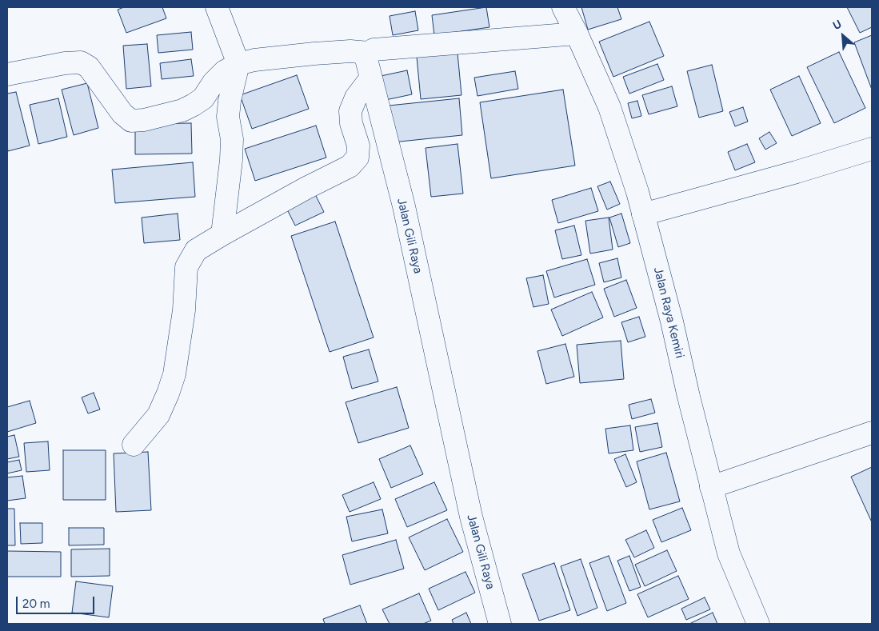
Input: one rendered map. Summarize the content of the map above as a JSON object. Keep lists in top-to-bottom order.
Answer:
{
  "streets": {
    "street": ["Jalan Gili Raya", "Jalan Raya Kemiri"]
  },
  "scale_bar": "20 m",
  "north": "top left"
}
